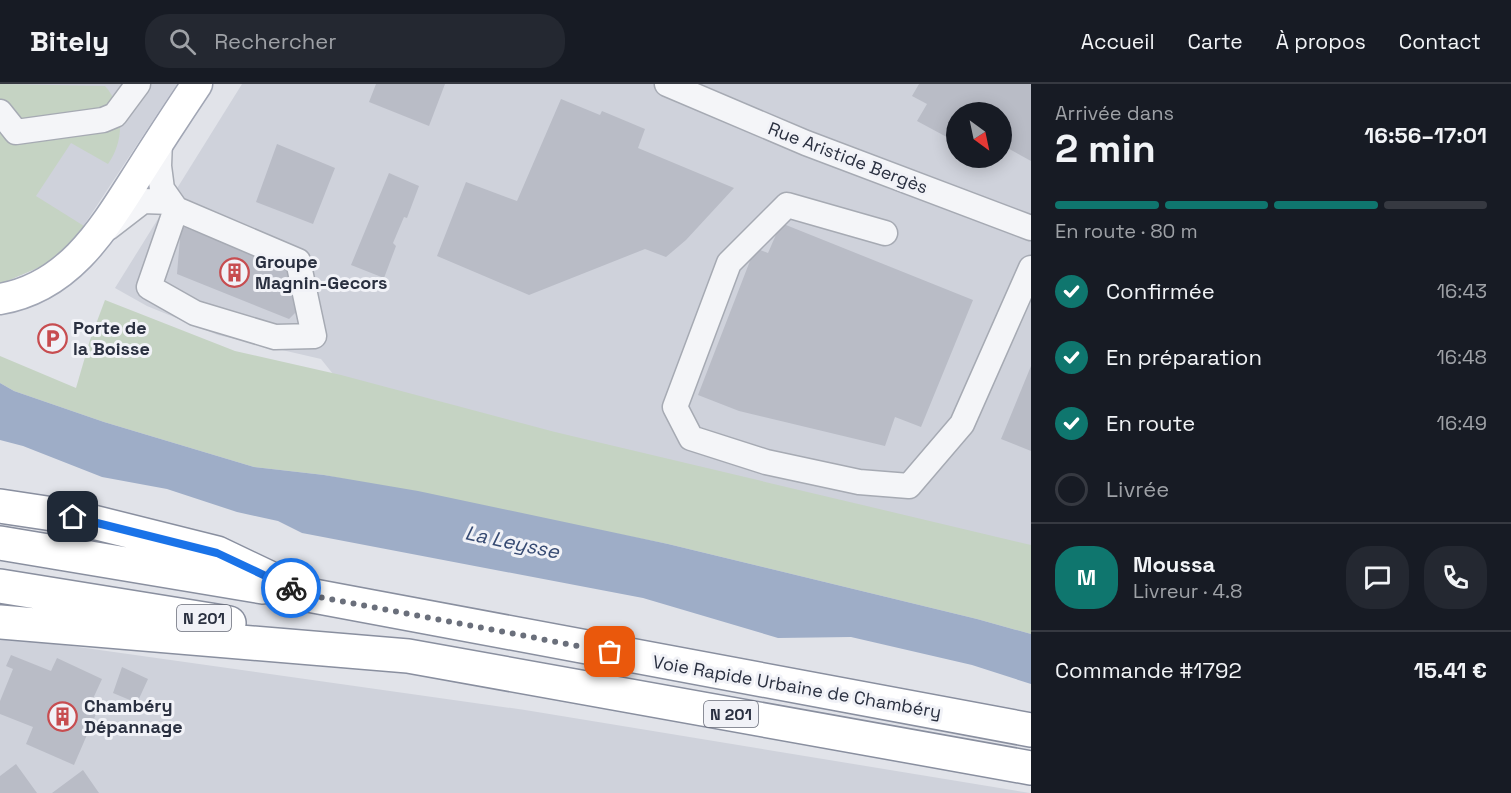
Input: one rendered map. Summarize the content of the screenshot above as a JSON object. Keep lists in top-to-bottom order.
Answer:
{
  "streets": {
    "highway": ["N 201", "Voie Rapide Urbaine de Chambéry"],
    "street": ["Rue Aristide Bergès"]
  },
  "crossings": [
    ["N 201", "Voie Rapide Urbaine de Chambéry"]
  ],
  "water": ["La Leysse"],
  "places": {
    "building": ["Groupe Magnin-Gecors", "Chambéry Dépannage"],
    "parking": ["Porte de la Boisse"]
  },
  "north": "bottom right",
  "page": {
    "header": "Bitely",
    "search": "Rechercher",
    "nav": [
      "Accueil",
      "Carte",
      "À propos",
      "Contact"
    ],
    "heading": ["2 min", "Arrivée dans", "16:56–17:01"],
    "panel": [
      "Moussa",
      "Livreur · 4.8",
      "Commande #1792",
      "15.41 €"
    ],
    "bar": "En route · 80 m",
    "list": [
      ["Confirmée", "16:43"],
      ["En préparation", "16:48"],
      ["En route", "16:49"],
      "Livrée"
    ],
    "round": "M"
  }
}
